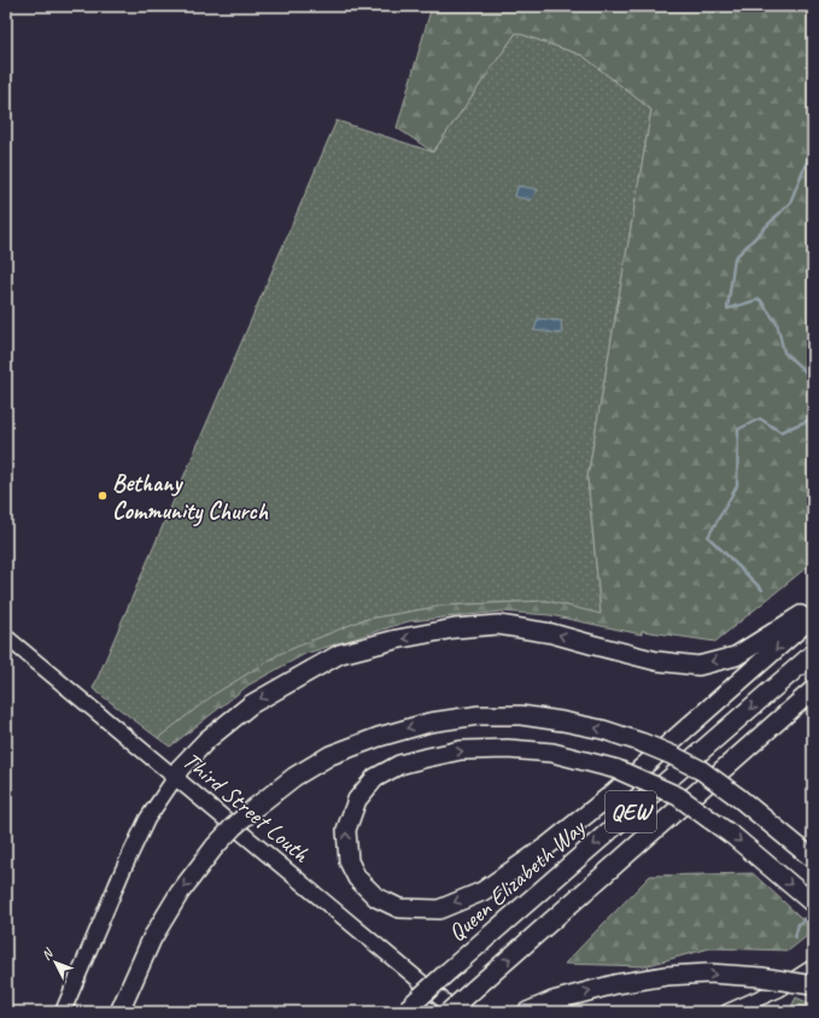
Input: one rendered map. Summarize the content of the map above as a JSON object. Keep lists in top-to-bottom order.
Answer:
{
  "streets": {
    "highway": ["QEW", "Queen Elizabeth Way"],
    "main road": ["Third Street Louth"]
  },
  "places": ["Bethany Community Church"],
  "north": "top left"
}
